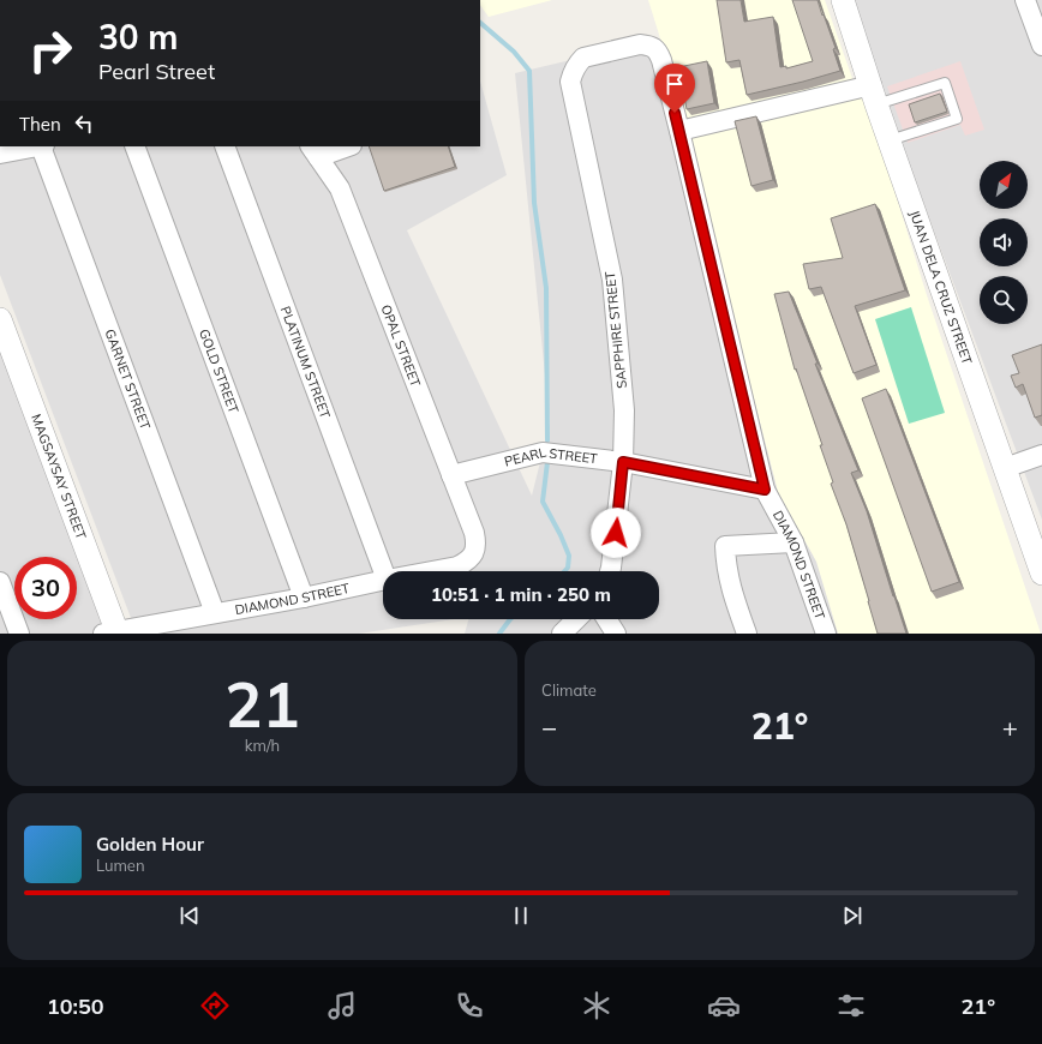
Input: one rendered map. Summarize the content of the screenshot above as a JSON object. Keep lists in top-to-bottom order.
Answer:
{
  "streets": {
    "street": [
      "JUAN DELA CRUZ STREET",
      "SAPPHIRE STREET",
      "OPAL STREET",
      "PLATINUM STREET",
      "GOLD STREET",
      "GARNET STREET",
      "PEARL STREET",
      "MAGSAYSAY STREET",
      "DIAMOND STREET"
    ]
  },
  "crossings": [
    ["SAPPHIRE STREET", "PEARL STREET"],
    ["SAPPHIRE STREET", "DIAMOND STREET"],
    ["OPAL STREET", "PEARL STREET"],
    ["OPAL STREET", "DIAMOND STREET"],
    ["GOLD STREET", "DIAMOND STREET"],
    ["GARNET STREET", "DIAMOND STREET"],
    ["PEARL STREET", "DIAMOND STREET"],
    ["MAGSAYSAY STREET", "DIAMOND STREET"]
  ],
  "north": "top right",
  "page": {
    "turn": ["30 m", "Pearl Street"],
    "then": "Then",
    "limit": "30",
    "trip": "10:51 · 1 min · 250 m",
    "tile": [
      ["21", "km/h"],
      "Climate"
    ],
    "heat": ["−", "21°", "+"],
    "song": ["Golden Hour", "Lumen"],
    "tabs": ["10:50", "21°"]
  }
}
